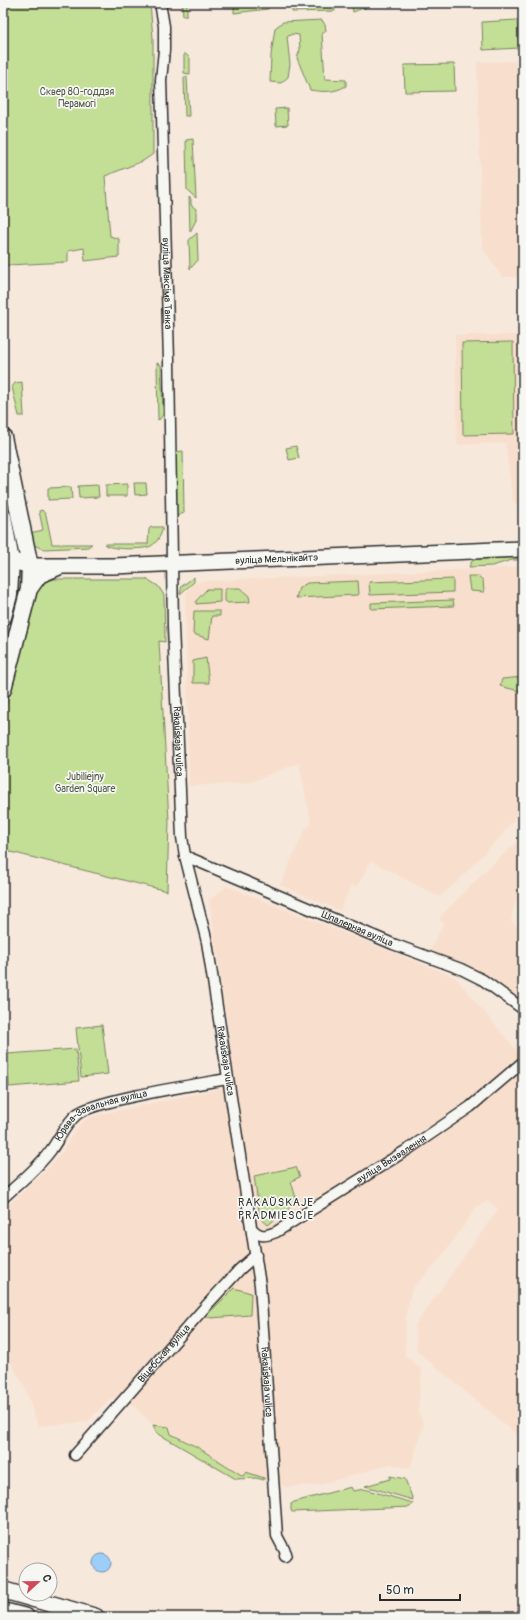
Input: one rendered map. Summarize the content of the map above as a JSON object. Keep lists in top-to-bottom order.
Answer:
{
  "streets": {
    "main road": ["вуліца Мельнікайтэ"],
    "street": [
      "вуліца Максіма Танка",
      "Rakaŭskaja vulica",
      "Шпалерная вуліца",
      "Юрава-Завальная вуліца",
      "вуліца Вызвалення",
      "Віцебская вуліца"
    ]
  },
  "crossings": [
    ["вуліца Максіма Танка", "вуліца Мельнікайтэ"],
    ["вуліца Максіма Танка", "Rakaŭskaja vulica"],
    ["вуліца Мельнікайтэ", "Rakaŭskaja vulica"],
    ["Rakaŭskaja vulica", "Шпалерная вуліца"],
    ["Rakaŭskaja vulica", "Юрава-Завальная вуліца"],
    ["Rakaŭskaja vulica", "вуліца Вызвалення"],
    ["Rakaŭskaja vulica", "Віцебская вуліца"]
  ],
  "districts": ["RAKAŬSKAJE PRADMIESCIE"],
  "parks": ["Сквер 80-годдзя Перамогі", "Jubiliejny Garden Square"],
  "scale_bar": "50 m",
  "north": "right"
}
